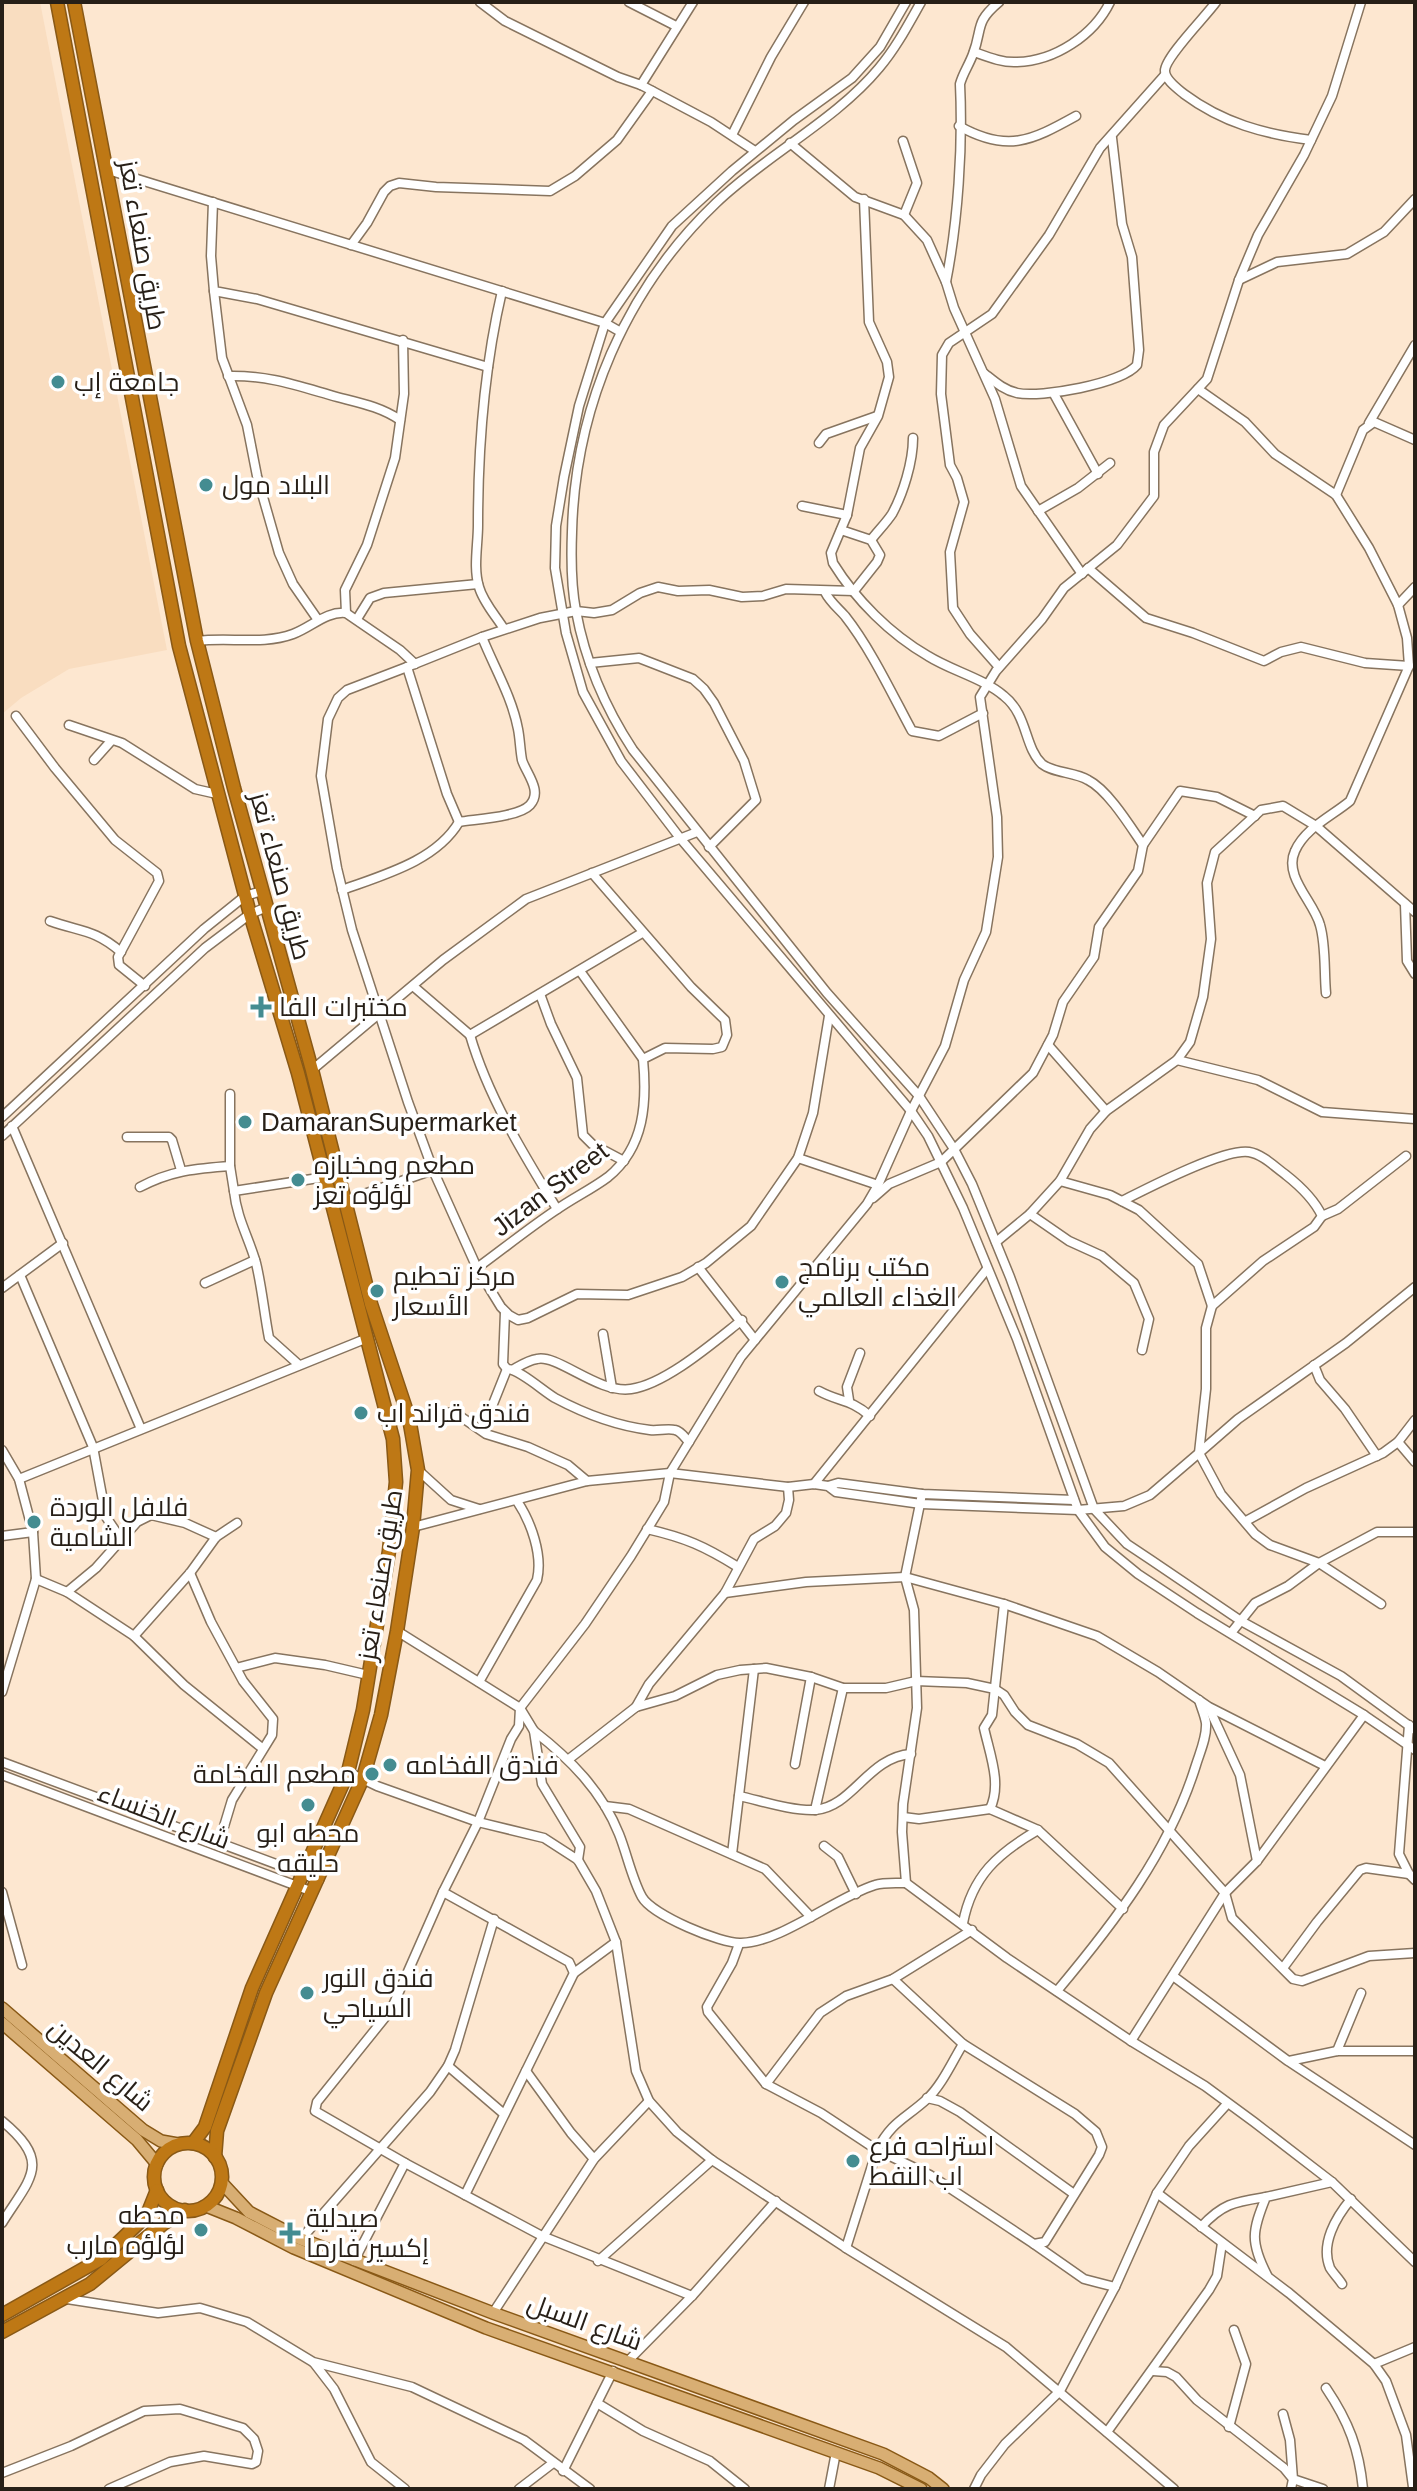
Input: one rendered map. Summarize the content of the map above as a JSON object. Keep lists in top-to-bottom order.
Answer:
{
  "streets": {
    "highway": ["طريق صنعاء تعز"],
    "main road": ["شارع العدين", "شارع السبل"],
    "street": ["Jizan Street", "شارع الخنساء"]
  },
  "crossings": [
    ["طريق صنعاء تعز", "شارع الخنساء"],
    ["طريق صنعاء تعز", "شارع العدين"],
    ["طريق صنعاء تعز", "شارع السبل"],
    ["شارع العدين", "شارع السبل"]
  ],
  "places": {
    "other": [
      "جامعة إب",
      "البلاد مول",
      "DamaranSupermarket",
      "مطعم ومخبازه لؤلؤه تعز",
      "مكتب برنامج الغذاء العالمي",
      "مركز تحطيم الأسعار",
      "فندق قراند اب",
      "فلافل الوردة الشامية",
      "فندق الفخامه",
      "مطعم الفخامة",
      "محطه ابو حليقه",
      "فندق النور السياحي",
      "استراحه فرع اب النفط",
      "محطه لؤلؤه مارب"
    ],
    "health": ["مختبرات الفا", "صيدلية إكسير فارما"]
  }
}
